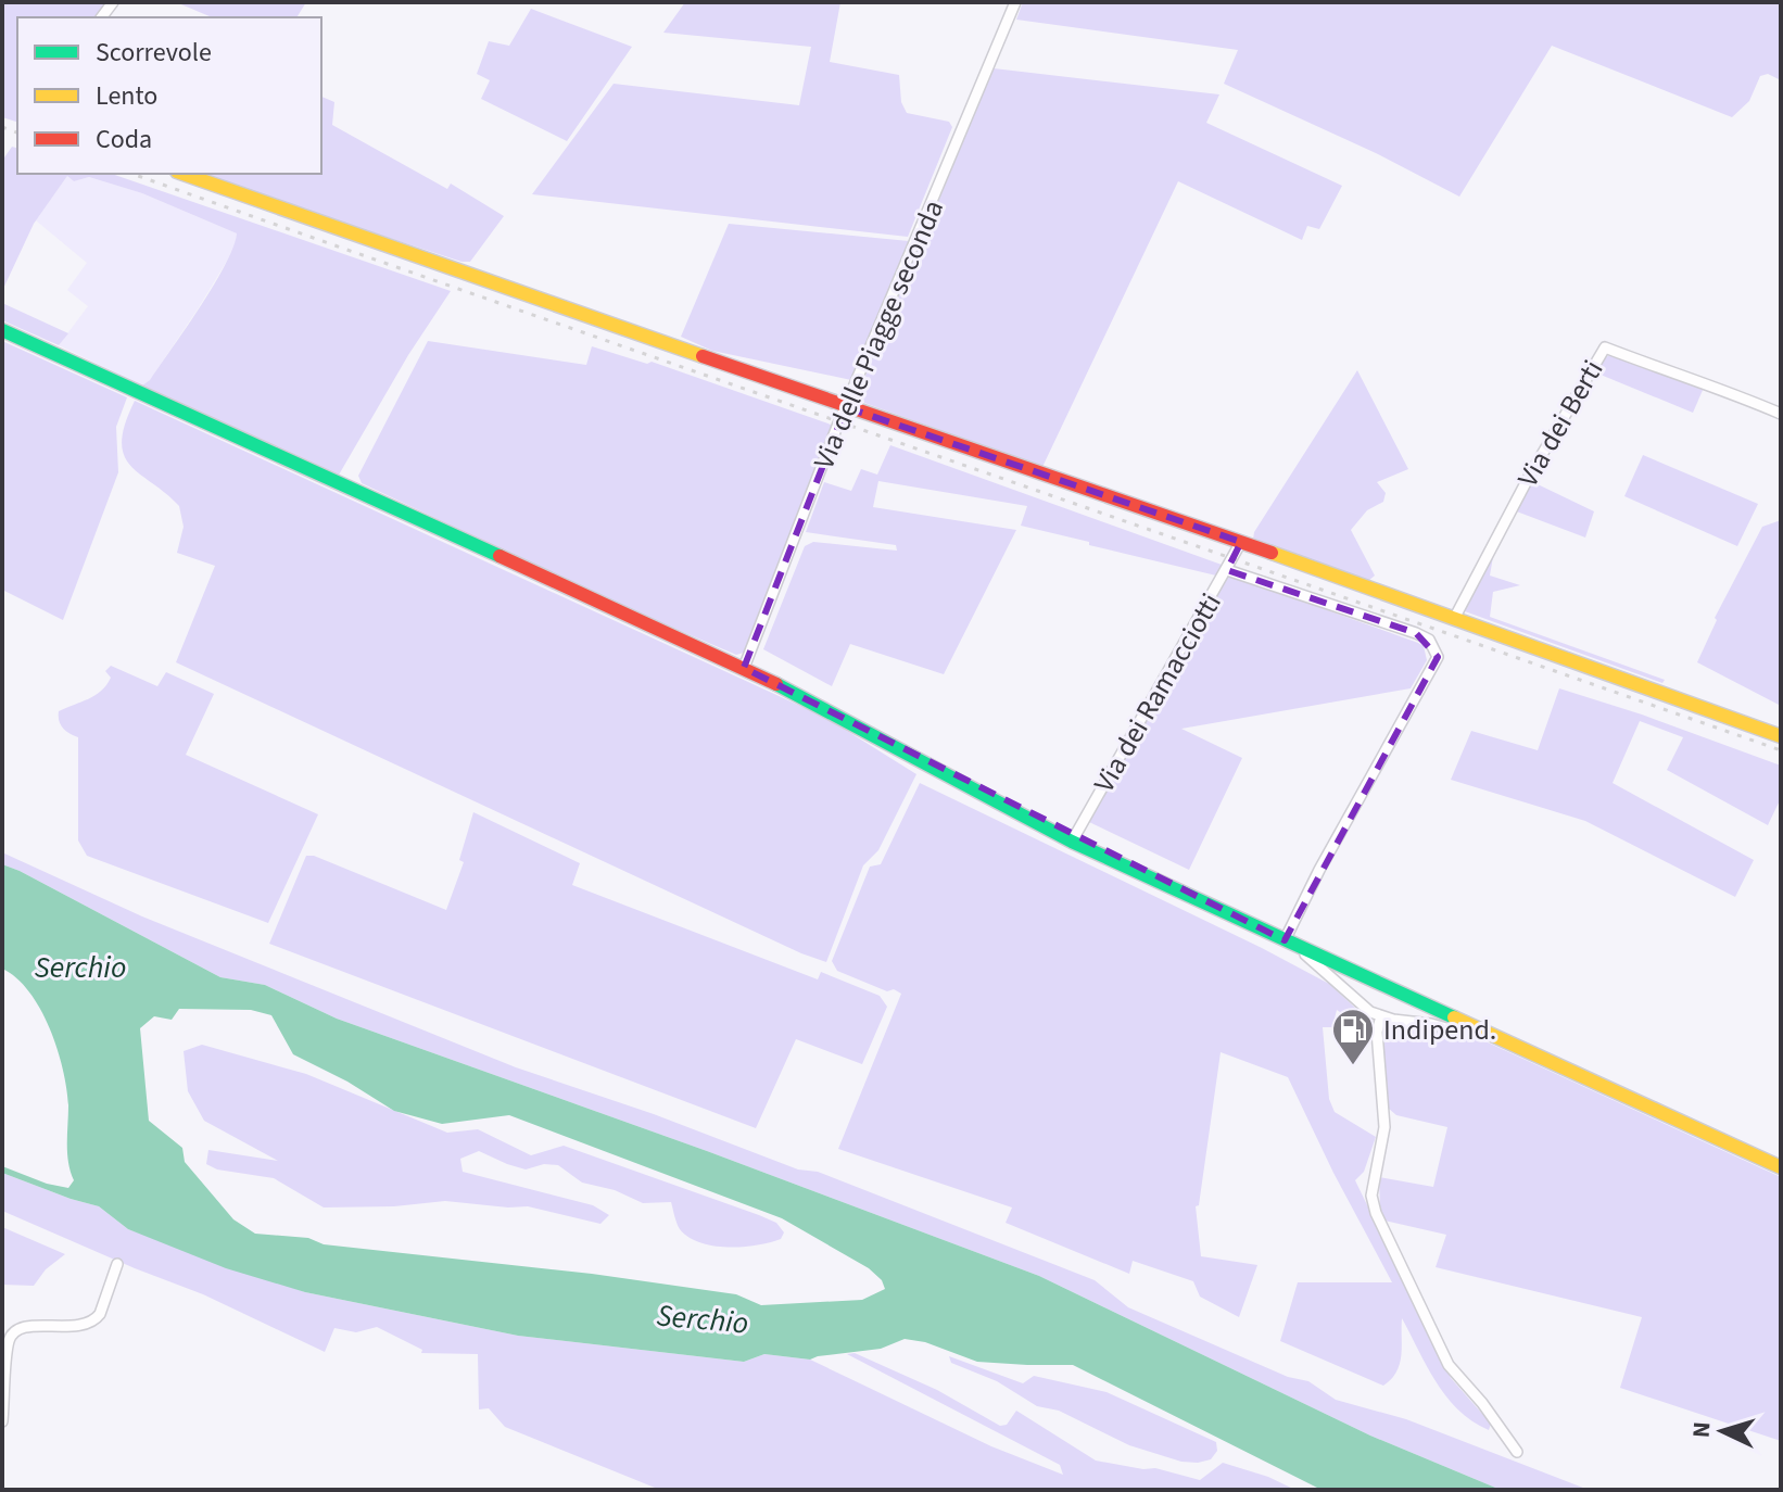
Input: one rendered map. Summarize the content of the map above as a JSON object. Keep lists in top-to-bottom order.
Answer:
{
  "streets": {
    "street": ["Via delle Piagge seconda", "Via dei Berti", "Via dei Ramacciotti"]
  },
  "water": ["Serchio"],
  "places": {
    "fuel station": ["Indipend."]
  },
  "legend": ["Scorrevole", "Lento", "Coda"],
  "north": "left"
}
